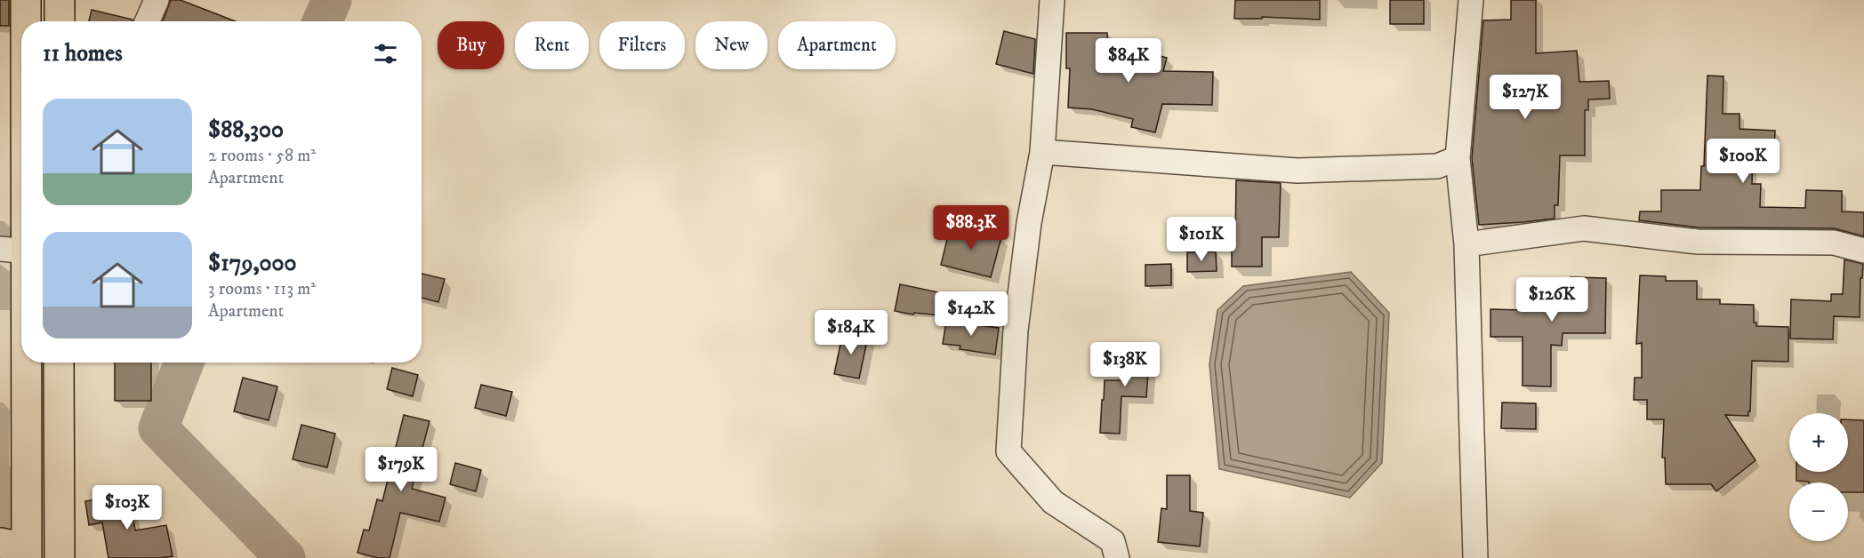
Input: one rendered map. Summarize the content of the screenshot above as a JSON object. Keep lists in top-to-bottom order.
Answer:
{
  "page": {
    "chip": [
      "Buy",
      "Rent",
      "Filters",
      "New",
      "Apartment"
    ],
    "heading": "11 homes",
    "price": [
      "$84K",
      "$127K",
      "$100K",
      "$88.3K",
      "$101K",
      "$126K",
      "$142K",
      "$184K",
      "$138K",
      "$179K",
      "$103K"
    ],
    "list": [
      {
        "name": "$88,300",
        "note": "2 rooms · 58 m² · Apartment"
      },
      {
        "name": "$179,000",
        "note": "3 rooms · 113 m² · Apartment"
      }
    ],
    "map_buttons": ["+", "−"]
  }
}
